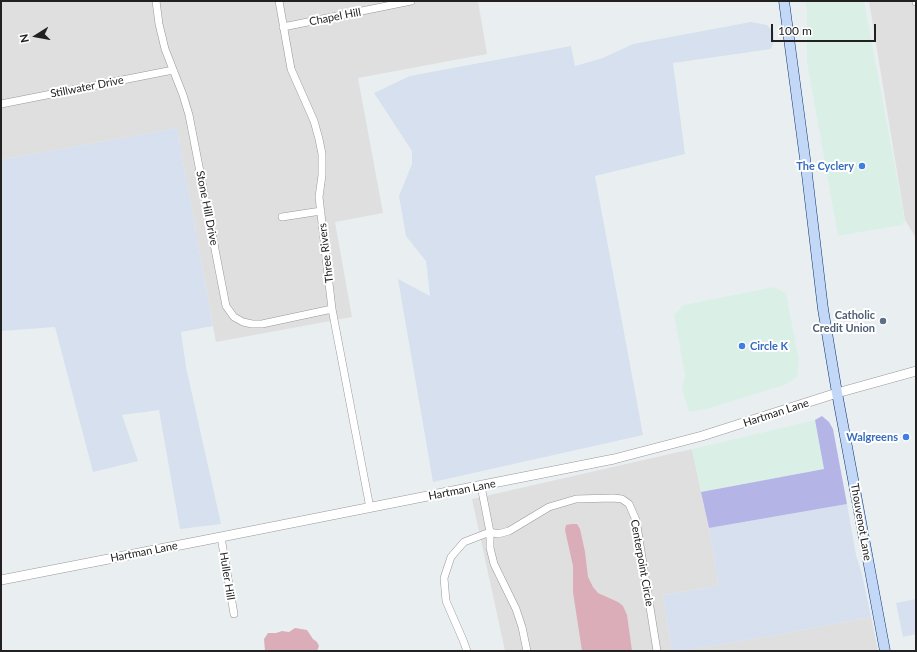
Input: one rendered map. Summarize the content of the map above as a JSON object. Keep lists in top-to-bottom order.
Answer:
{
  "streets": {
    "main road": ["Thouvenot Lane"],
    "street": [
      "Chapel Hill",
      "Stillwater Drive",
      "Stone Hill Drive",
      "Three Rivers",
      "Hartman Lane",
      "Centerpoint Circle",
      "Huller Hill"
    ]
  },
  "crossings": [
    ["Chapel Hill", "Three Rivers"],
    ["Stillwater Drive", "Stone Hill Drive"],
    ["Stone Hill Drive", "Three Rivers"],
    ["Three Rivers", "Hartman Lane"],
    ["Hartman Lane", "Thouvenot Lane"],
    ["Hartman Lane", "Huller Hill"]
  ],
  "places": [
    "The Cyclery",
    "Catholic Credit Union",
    "Circle K",
    "Walgreens"
  ],
  "scale_bar": "100 m",
  "north": "left"
}
